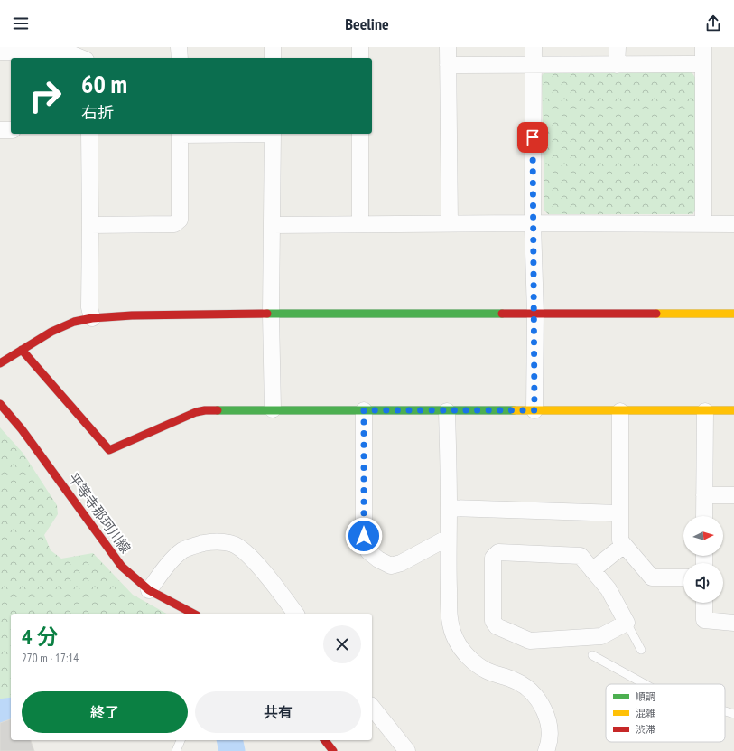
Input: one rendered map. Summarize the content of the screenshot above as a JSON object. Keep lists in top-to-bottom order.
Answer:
{
  "streets": {
    "street": ["平等寺那珂川線"]
  },
  "legend": ["順調", "混雑", "渋滞"],
  "north": "right",
  "page": {
    "header": "Beeline",
    "turn": ["60 m", "右折"],
    "heading": ["4 分", "270 m · 17:14"],
    "buttons": ["終了", "共有"]
  }
}
